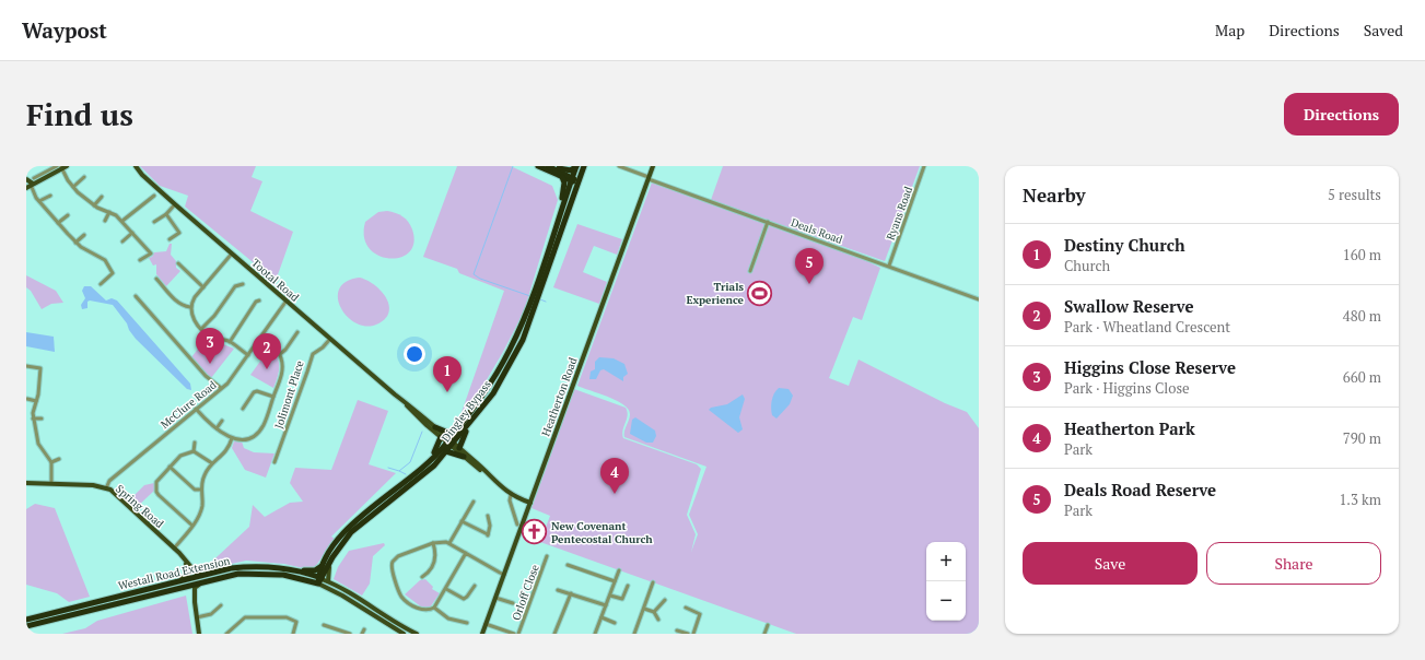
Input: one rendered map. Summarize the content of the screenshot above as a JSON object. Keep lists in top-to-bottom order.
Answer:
{
  "streets": {
    "highway": ["Dingley Bypass", "Westall Road Extension"],
    "main road": ["Tootal Road", "Heatherton Road", "Spring Road"],
    "street": [
      "Ryans Road",
      "Deals Road",
      "Jolimont Place",
      "McClure Road",
      "Orloff Close"
    ]
  },
  "crossings": [
    ["Ryans Road", "Deals Road"],
    ["Deals Road", "Heatherton Road"],
    ["Tootal Road", "Jolimont Place"],
    ["Tootal Road", "Heatherton Road"],
    ["Tootal Road", "McClure Road"],
    ["Tootal Road", "Dingley Bypass"],
    ["Heatherton Road", "Orloff Close"],
    ["McClure Road", "Spring Road"],
    ["Dingley Bypass", "Westall Road Extension"],
    ["Spring Road", "Westall Road Extension"]
  ],
  "places": {
    "sports": ["Trials Experience"],
    "church": ["New Covenant Pentecostal Church"]
  },
  "page": {
    "header": "Waypost",
    "nav": ["Map", "Directions", "Saved"],
    "buttons": [
      "Directions",
      ["Save", "Share"]
    ],
    "title": "Find us",
    "heading": ["Nearby", "5 results"],
    "list": [
      {
        "mark": "1",
        "name": "Destiny Church",
        "note": "Church",
        "value": "160 m"
      },
      {
        "mark": "2",
        "name": "Swallow Reserve",
        "note": "Park · Wheatland Crescent",
        "value": "480 m"
      },
      {
        "mark": "3",
        "name": "Higgins Close Reserve",
        "note": "Park · Higgins Close",
        "value": "660 m"
      },
      {
        "mark": "4",
        "name": "Heatherton Park",
        "note": "Park",
        "value": "790 m"
      },
      {
        "mark": "5",
        "name": "Deals Road Reserve",
        "note": "Park",
        "value": "1.3 km"
      }
    ],
    "pins": [
      "5",
      "3",
      "2",
      "1",
      "4"
    ],
    "map_buttons": ["+", "−"]
  }
}
